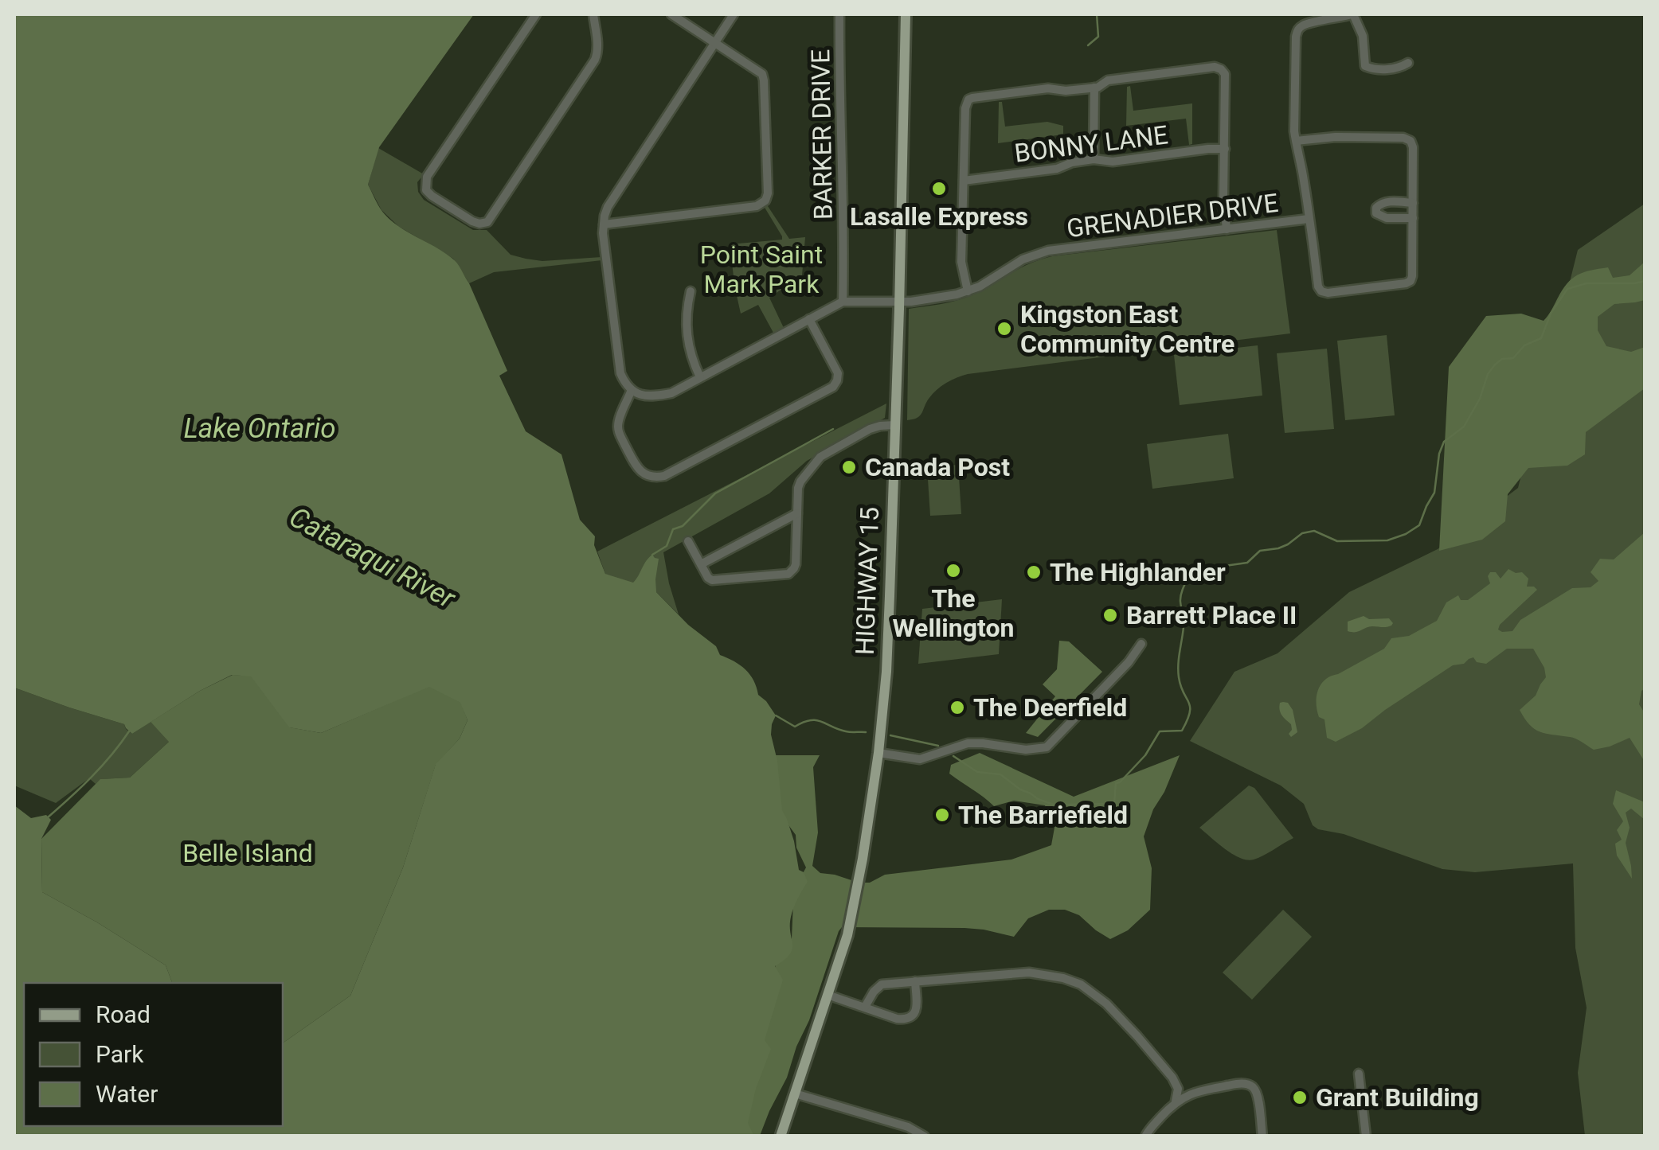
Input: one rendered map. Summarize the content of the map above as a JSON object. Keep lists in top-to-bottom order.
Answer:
{
  "streets": {
    "main road": ["HIGHWAY 15"],
    "street": ["BARKER DRIVE", "BONNY LANE", "GRENADIER DRIVE"]
  },
  "crossings": [
    ["BARKER DRIVE", "GRENADIER DRIVE"],
    ["GRENADIER DRIVE", "HIGHWAY 15"]
  ],
  "water": ["Lake Ontario", "Cataraqui River"],
  "parks": ["Point Saint Mark Park", "Belle Island"],
  "places": [
    "Lasalle Express",
    "Kingston East Community Centre",
    "Canada Post",
    "The Wellington",
    "The Highlander",
    "Barrett Place II",
    "The Deerfield",
    "The Barriefield",
    "Grant Building"
  ],
  "legend": ["Road", "Park", "Water"]
}
